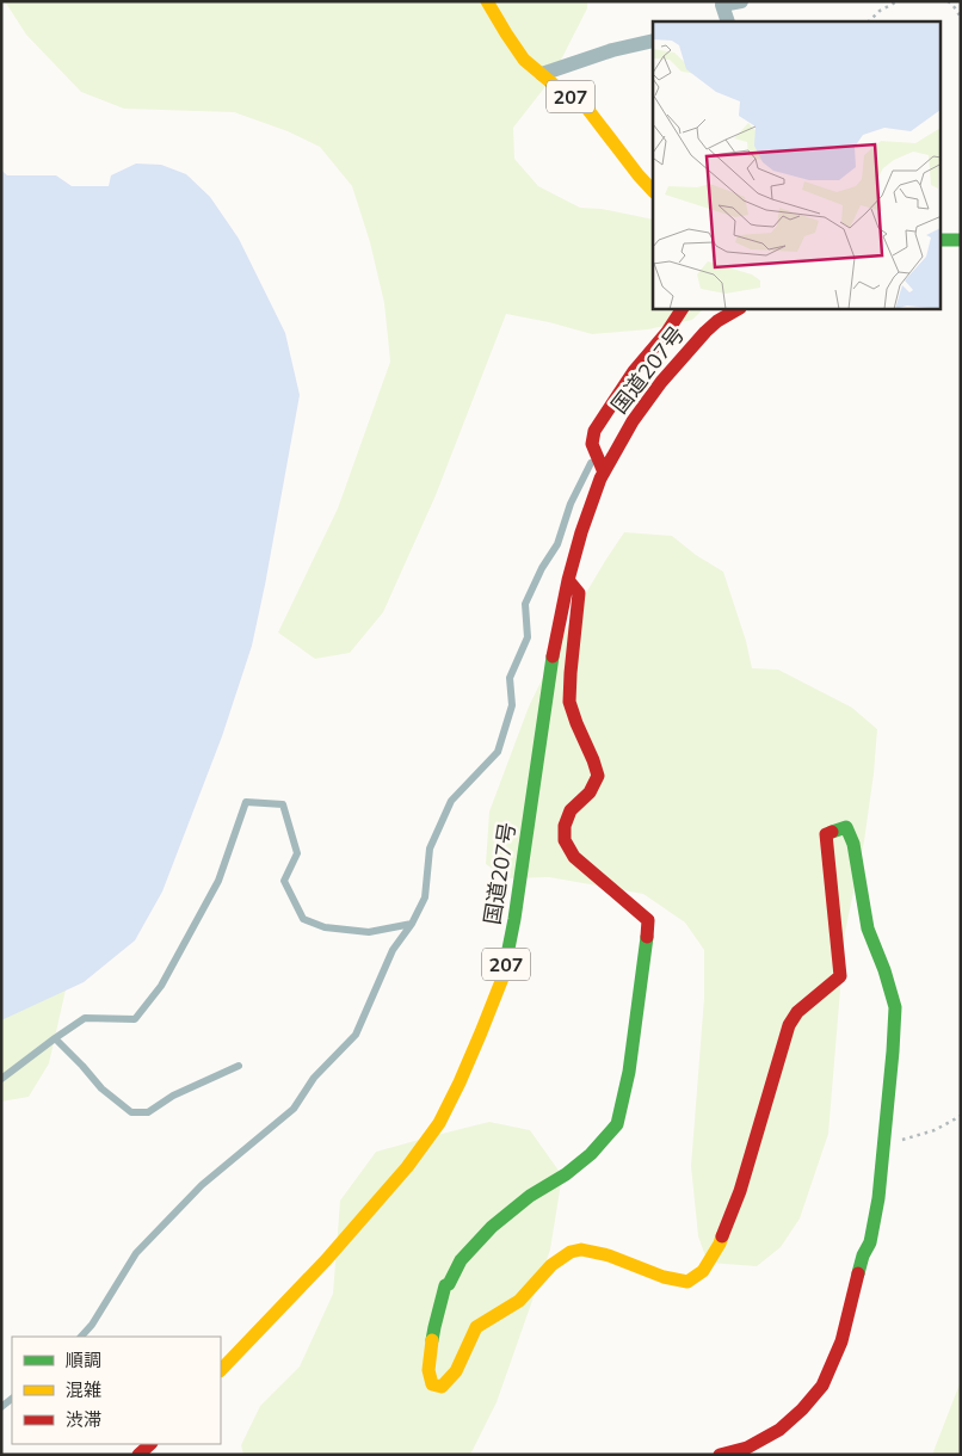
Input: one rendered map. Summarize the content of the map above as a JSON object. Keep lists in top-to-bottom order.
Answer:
{
  "streets": {
    "main road": ["207", "国道207号"]
  },
  "legend": ["順調", "混雑", "渋滞"]
}
